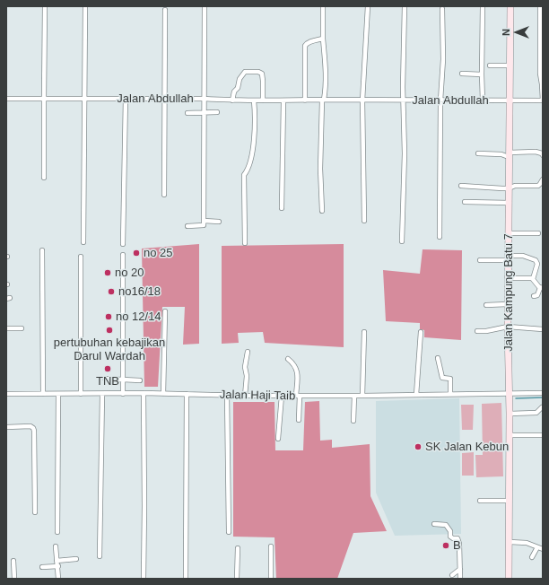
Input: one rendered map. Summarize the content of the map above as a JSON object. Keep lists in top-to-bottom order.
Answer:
{
  "streets": {
    "street": ["Jalan Abdullah", "Jalan Kampung Batu 7", "Jalan Haji Taib"]
  },
  "crossings": [
    ["Jalan Abdullah", "Jalan Kampung Batu 7"],
    ["Jalan Kampung Batu 7", "Jalan Haji Taib"]
  ],
  "places": [
    "no 25",
    "no 20",
    "no16/18",
    "no 12/14",
    "pertubuhan kebajikan Darul Wardah",
    "TNB",
    "SK Jalan Kebun",
    "B"
  ],
  "north": "left"
}
